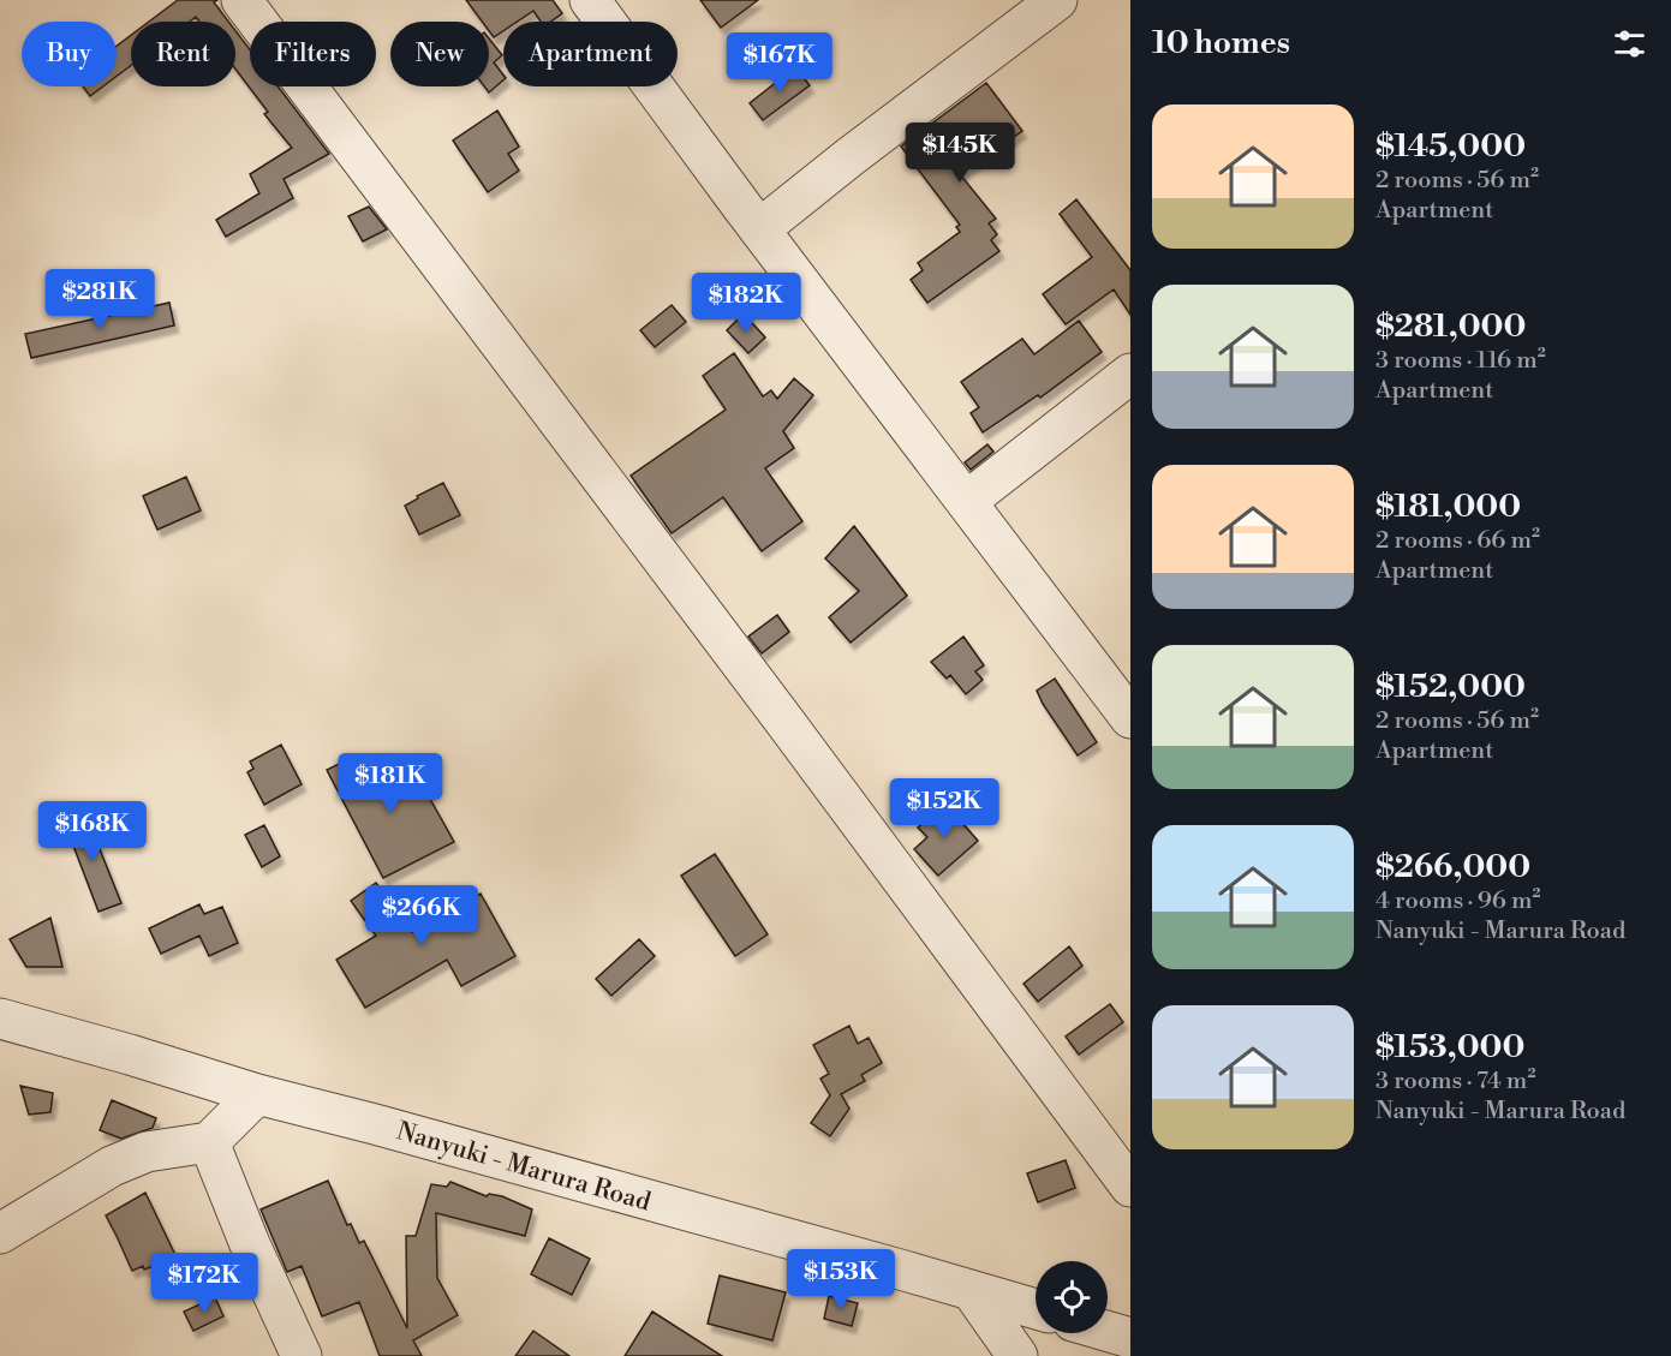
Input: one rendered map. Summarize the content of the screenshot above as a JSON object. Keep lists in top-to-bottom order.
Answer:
{
  "streets": {
    "street": ["Nanyuki - Marura Road"]
  },
  "page": {
    "heading": "10 homes",
    "chip": [
      "Buy",
      "Rent",
      "Filters",
      "New",
      "Apartment"
    ],
    "price": [
      "$167K",
      "$145K",
      "$281K",
      "$182K",
      "$181K",
      "$152K",
      "$168K",
      "$266K",
      "$153K",
      "$172K"
    ],
    "list": [
      {
        "name": "$145,000",
        "note": "2 rooms · 56 m² · Apartment"
      },
      {
        "name": "$281,000",
        "note": "3 rooms · 116 m² · Apartment"
      },
      {
        "name": "$181,000",
        "note": "2 rooms · 66 m² · Apartment"
      },
      {
        "name": "$152,000",
        "note": "2 rooms · 56 m² · Apartment"
      },
      {
        "name": "$266,000",
        "note": "4 rooms · 96 m² · Nanyuki - Marura Road"
      },
      {
        "name": "$153,000",
        "note": "3 rooms · 74 m² · Nanyuki - Marura Road"
      }
    ]
  }
}
